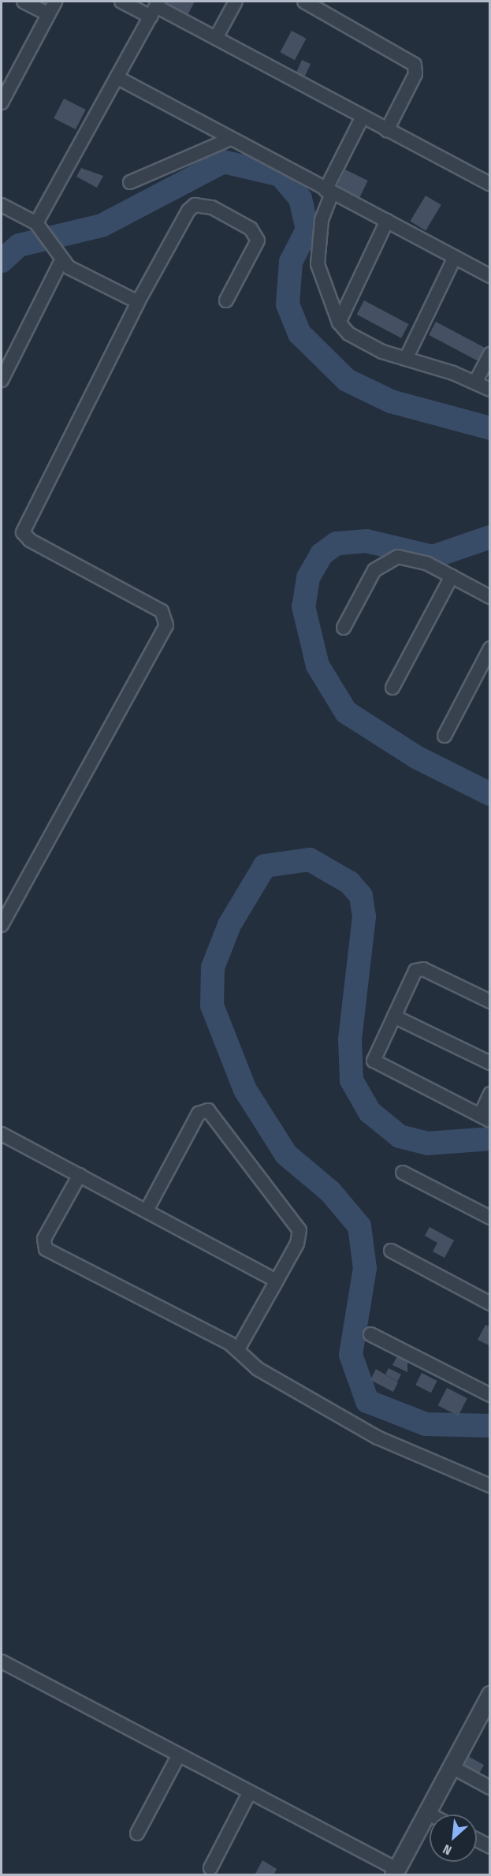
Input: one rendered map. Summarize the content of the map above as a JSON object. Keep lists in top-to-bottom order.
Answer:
{
  "north": "bottom left"
}
